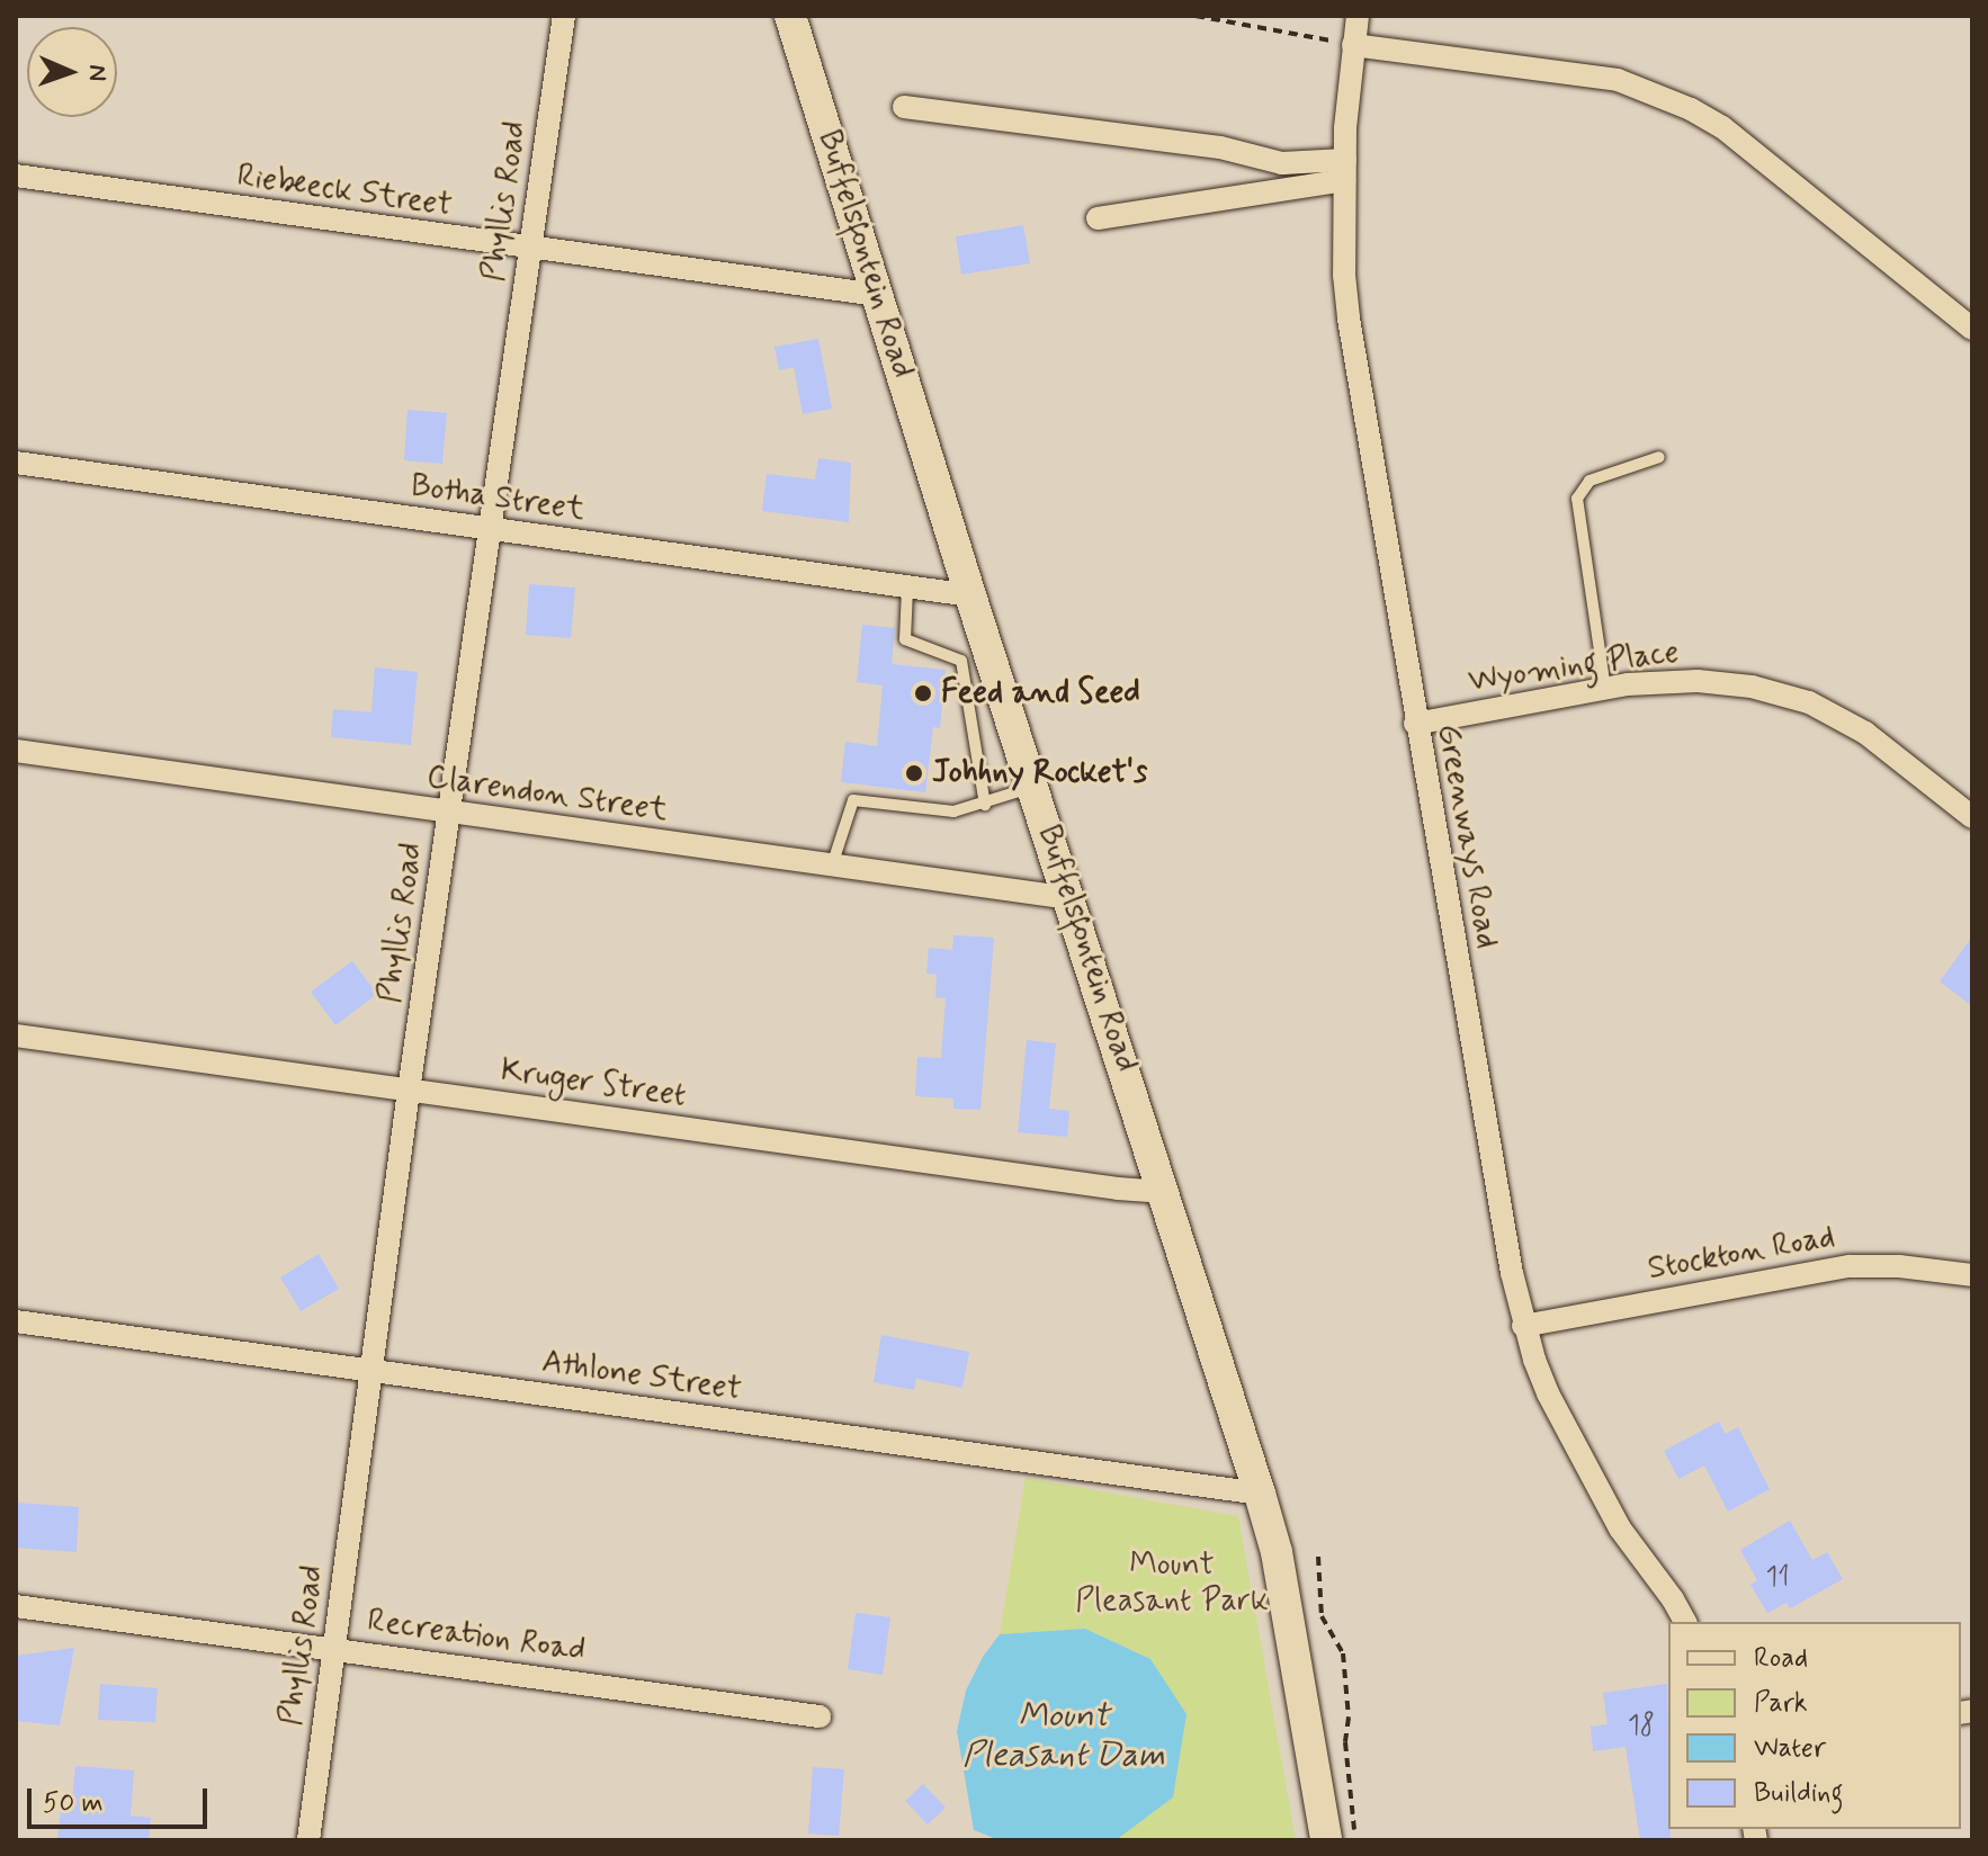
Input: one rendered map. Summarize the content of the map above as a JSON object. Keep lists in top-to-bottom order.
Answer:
{
  "streets": {
    "main road": ["Buffelsfontein Road"],
    "street": [
      "Riebeeck Street",
      "Phyllis Road",
      "Botha Street",
      "Wyoming Place",
      "Clarendon Street",
      "Greenways Road",
      "Kruger Street",
      "Stockton Road",
      "Athlone Street",
      "Recreation Road"
    ]
  },
  "crossings": [
    ["Riebeeck Street", "Phyllis Road"],
    ["Riebeeck Street", "Buffelsfontein Road"],
    ["Phyllis Road", "Botha Street"],
    ["Phyllis Road", "Clarendon Street"],
    ["Phyllis Road", "Kruger Street"],
    ["Phyllis Road", "Athlone Street"],
    ["Phyllis Road", "Recreation Road"],
    ["Buffelsfontein Road", "Botha Street"],
    ["Buffelsfontein Road", "Clarendon Street"],
    ["Buffelsfontein Road", "Kruger Street"],
    ["Buffelsfontein Road", "Athlone Street"],
    ["Wyoming Place", "Greenways Road"],
    ["Greenways Road", "Stockton Road"]
  ],
  "water": ["Mount Pleasant Dam"],
  "parks": ["Mount Pleasant Park"],
  "places": ["Feed and Seed", "Johhny Rocket's"],
  "house_numbers": ["11", "18"],
  "legend": [
    "Road",
    "Park",
    "Water",
    "Building"
  ],
  "scale_bar": "50 m",
  "north": "right"
}
